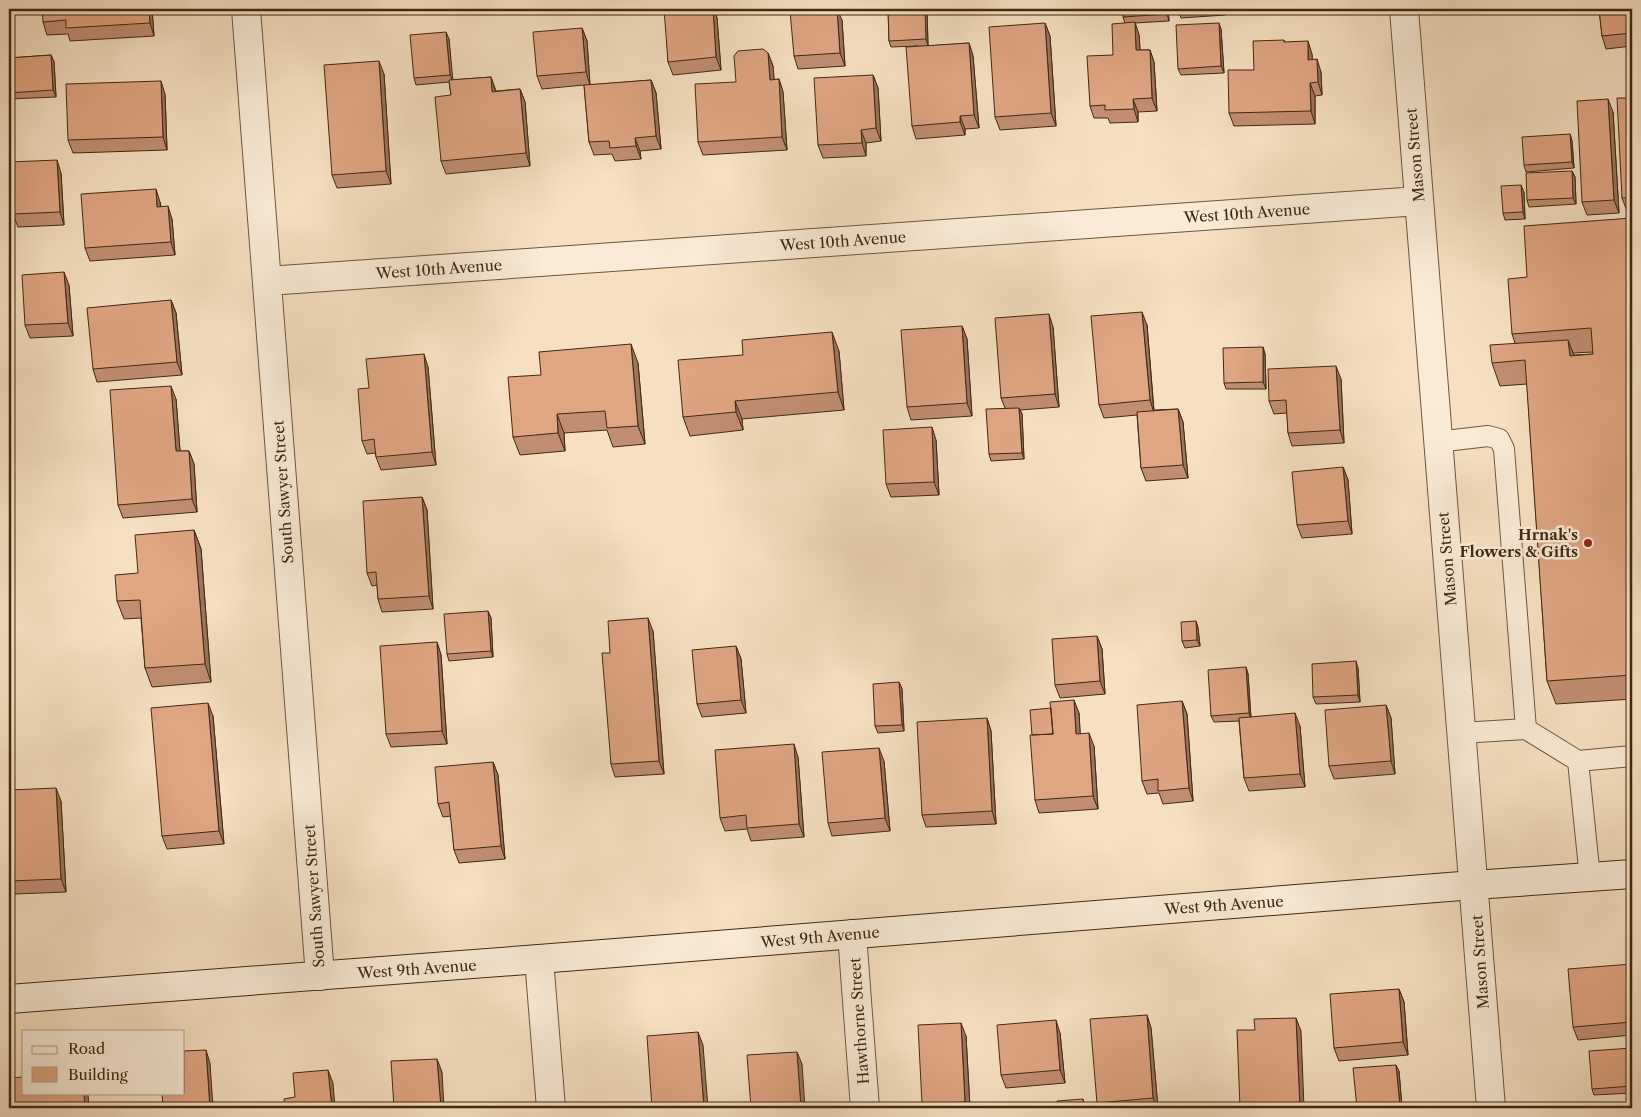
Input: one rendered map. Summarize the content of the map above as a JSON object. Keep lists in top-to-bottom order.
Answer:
{
  "streets": {
    "street": [
      "Mason Street",
      "West 10th Avenue",
      "South Sawyer Street",
      "West 9th Avenue",
      "Hawthorne Street"
    ]
  },
  "crossings": [
    ["Mason Street", "West 10th Avenue"],
    ["Mason Street", "West 9th Avenue"],
    ["West 10th Avenue", "South Sawyer Street"],
    ["South Sawyer Street", "West 9th Avenue"],
    ["West 9th Avenue", "Hawthorne Street"]
  ],
  "places": ["Hrnak's Flowers & Gifts"],
  "legend": ["Road", "Building"]
}
